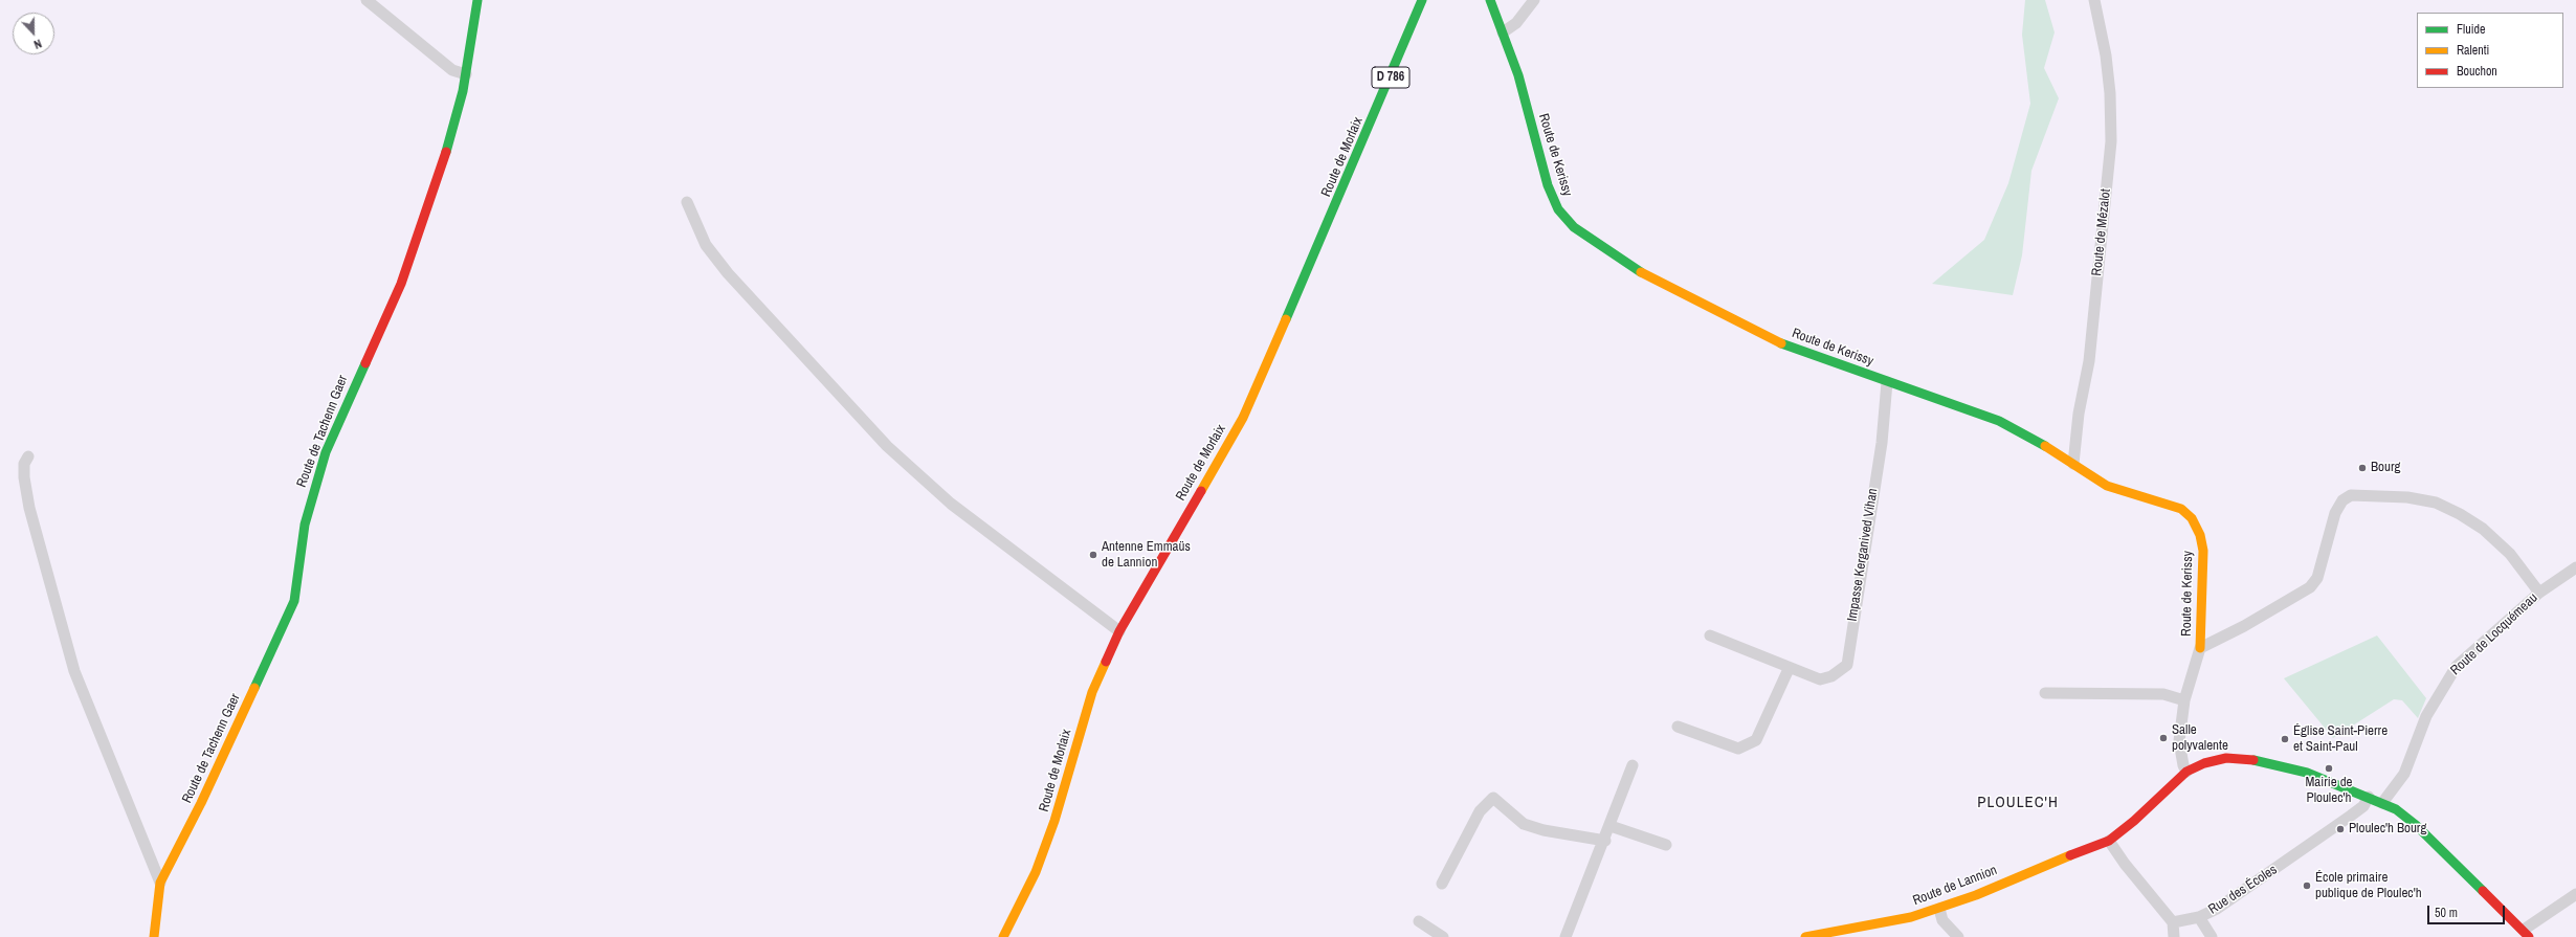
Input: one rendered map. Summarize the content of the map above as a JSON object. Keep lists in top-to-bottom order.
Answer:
{
  "streets": {
    "street": [
      "D 786",
      "Route de Kerissy",
      "Route de Morlaix",
      "Route de Mézalot",
      "Route de Tachenn Gaer",
      "Impasse Kerganived Vihan",
      "Route de Locquémeau",
      "Route de Lannion",
      "Rue des Écoles"
    ]
  },
  "crossings": [
    ["Route de Kerissy", "Route de Mézalot"],
    ["Route de Kerissy", "Impasse Kerganived Vihan"],
    ["Route de Locquémeau", "Route de Lannion"],
    ["Route de Lannion", "Rue des Écoles"]
  ],
  "districts": ["PLOULEC'H"],
  "places": [
    "Bourg",
    "Antenne Emmaüs de Lannion",
    "Salle polyvalente",
    "Église Saint-Pierre et Saint-Paul",
    "Mairie de Ploulec'h",
    "Ploulec'h Bourg",
    "École primaire publique de Ploulec'h"
  ],
  "legend": ["Fluide", "Ralenti", "Bouchon"],
  "scale_bar": "50 m",
  "north": "bottom"
}
